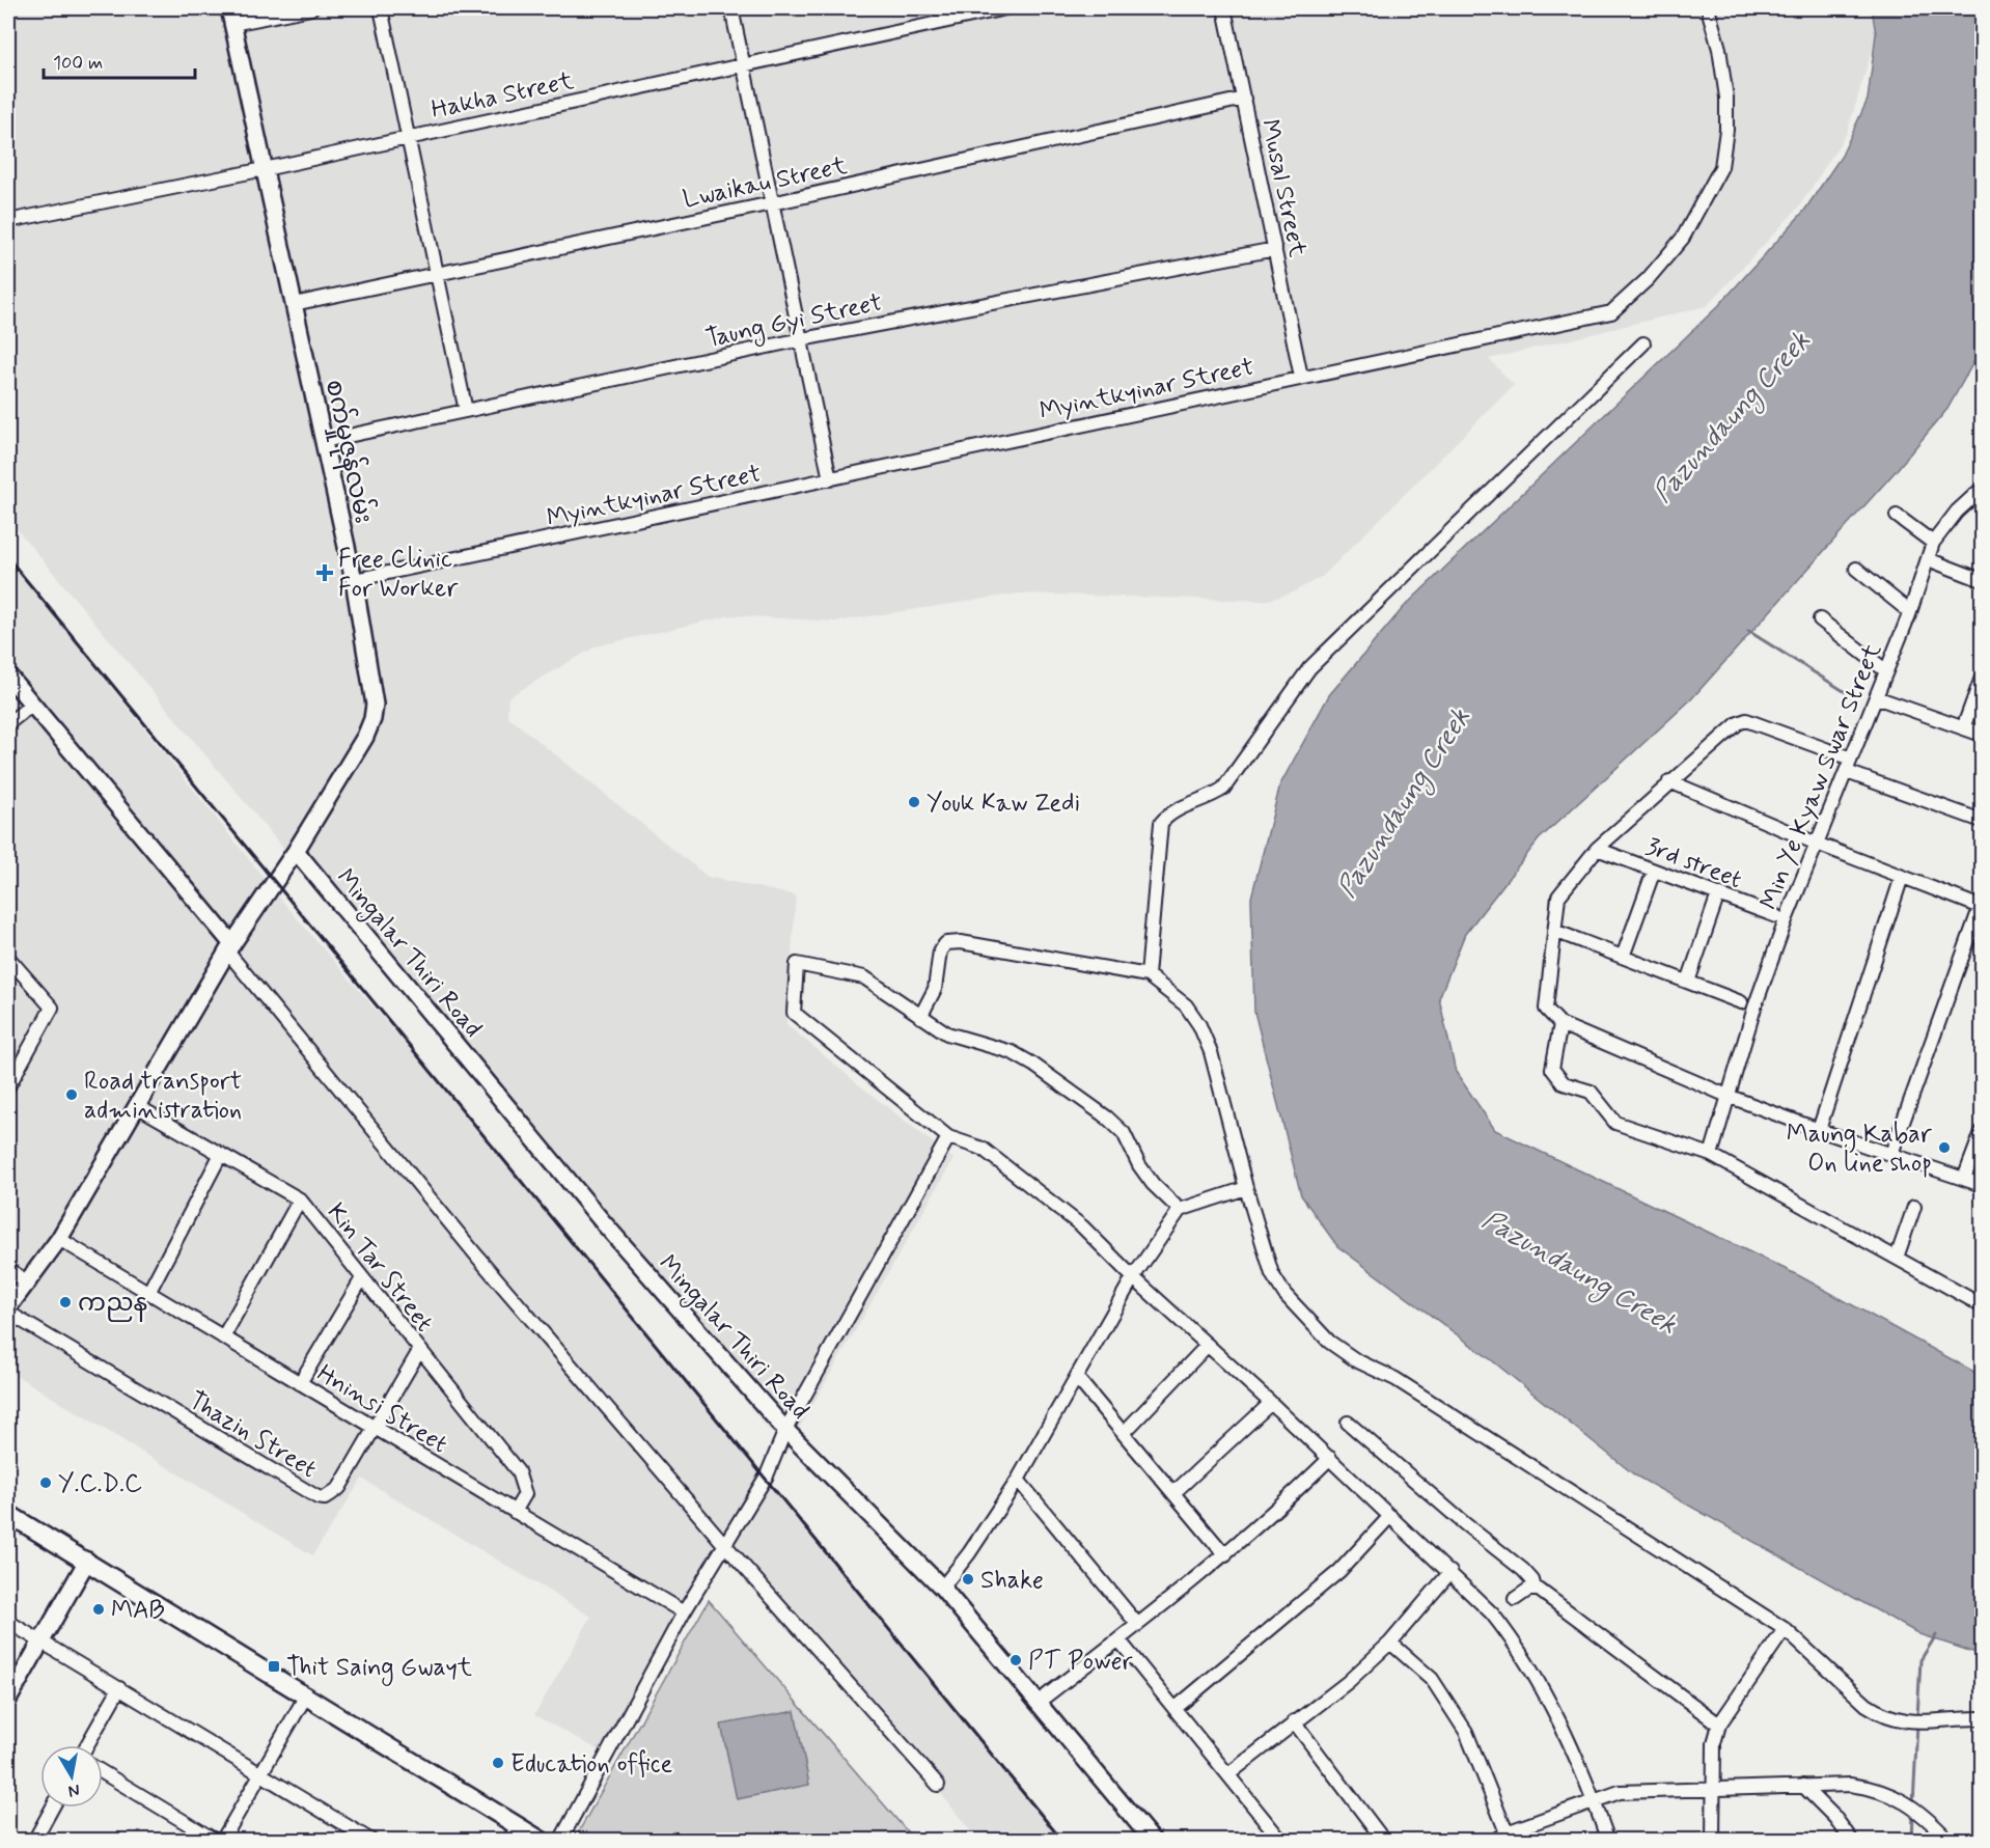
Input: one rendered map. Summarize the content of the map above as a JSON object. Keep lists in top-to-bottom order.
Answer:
{
  "streets": {
    "street": [
      "Hakha Street",
      "Lwaikau Street",
      "Musal Street",
      "Taung Gyi Street",
      "Myintkyinar Street",
      "စက်မှုဇုန်လမ်း",
      "Min Ye Kyaw Swar Street",
      "3rd street",
      "Mingalar Thiri Road",
      "Kin Tar Street",
      "Hninsi Street",
      "Thazin Street"
    ]
  },
  "crossings": [
    ["Hakha Street", "စက်မှုဇုန်လမ်း"],
    ["Lwaikau Street", "Musal Street"],
    ["Lwaikau Street", "စက်မှုဇုန်လမ်း"],
    ["Musal Street", "Taung Gyi Street"],
    ["Musal Street", "Myintkyinar Street"],
    ["Taung Gyi Street", "စက်မှုဇုန်လမ်း"],
    ["Myintkyinar Street", "စက်မှုဇုန်လမ်း"],
    ["စက်မှုဇုန်လမ်း", "Mingalar Thiri Road"],
    ["စက်မှုဇုန်လမ်း", "Kin Tar Street"],
    ["စက်မှုဇုန်လမ်း", "Hninsi Street"],
    ["စက်မှုဇုန်လမ်း", "Thazin Street"],
    ["Kin Tar Street", "Hninsi Street"],
    ["Kin Tar Street", "Thazin Street"],
    ["Hninsi Street", "Thazin Street"]
  ],
  "water": ["Pazundaung Creek"],
  "places": {
    "health": ["Free Clinic For Worker"],
    "other": [
      "Youk Kaw Zedi",
      "Road transport administration",
      "Maung Kabar On line shop",
      "ကညန",
      "Y.C.D.C",
      "Shake",
      "MAB",
      "PT Power",
      "Education office"
    ],
    "transit": ["Thit Saing Gwayt"]
  },
  "scale_bar": "100 m",
  "north": "bottom"
}
